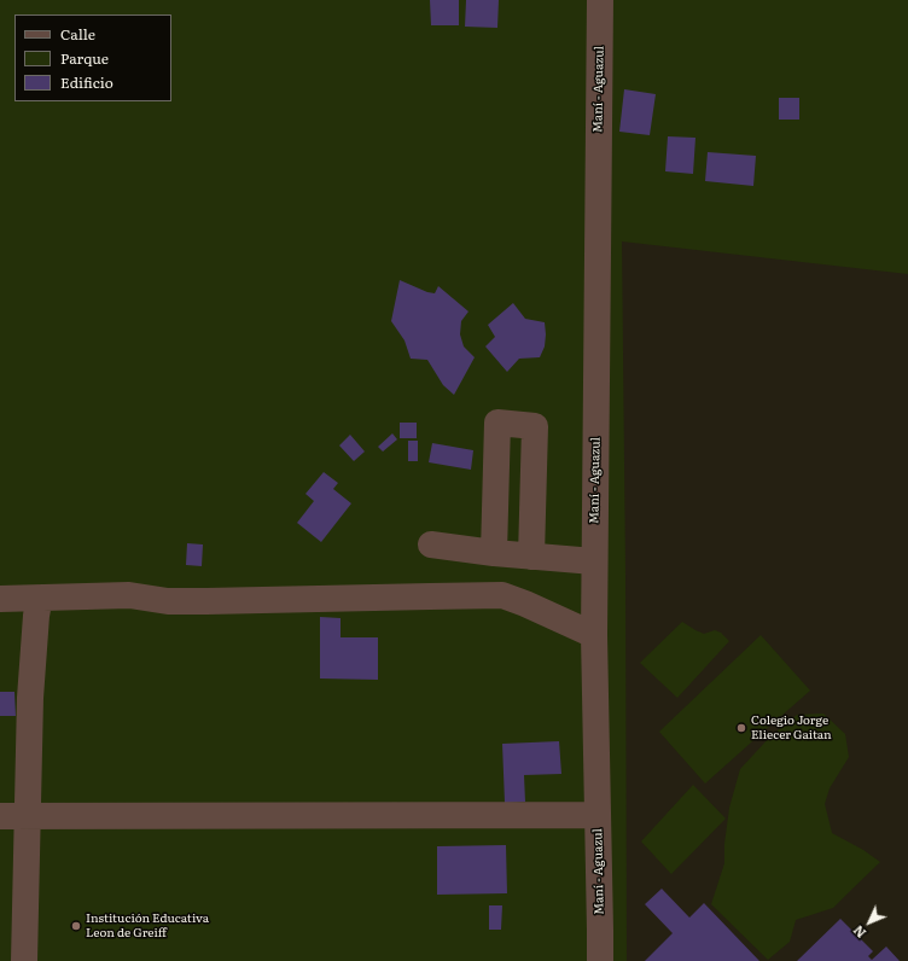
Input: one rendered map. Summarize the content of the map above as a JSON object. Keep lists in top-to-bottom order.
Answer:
{
  "streets": {
    "street": ["Maní - Aguazul"]
  },
  "places": ["Colegio Jorge Eliecer Gaitan", "Institución Educativa Leon de Greiff"],
  "legend": ["Calle", "Parque", "Edificio"],
  "north": "bottom left"
}
